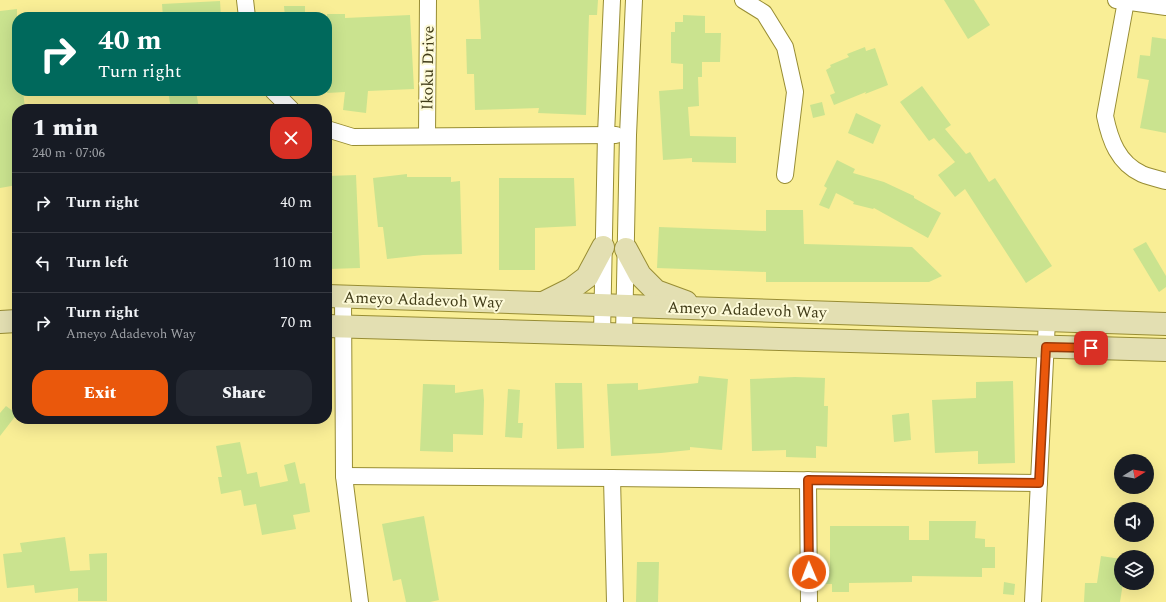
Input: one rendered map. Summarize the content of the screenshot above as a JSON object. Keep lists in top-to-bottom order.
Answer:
{
  "streets": {
    "street": ["Ikoku Drive", "Ameyo Adadevoh Way"]
  },
  "north": "right",
  "page": {
    "turn": ["40 m", "Turn right"],
    "heading": ["1 min", "240 m · 07:06"],
    "list": [
      {
        "name": "Turn right",
        "value": "40 m"
      },
      {
        "name": "Turn left",
        "value": "110 m"
      },
      {
        "name": "Turn right",
        "note": "Ameyo Adadevoh Way",
        "value": "70 m"
      }
    ],
    "buttons": ["Exit", "Share"]
  }
}
